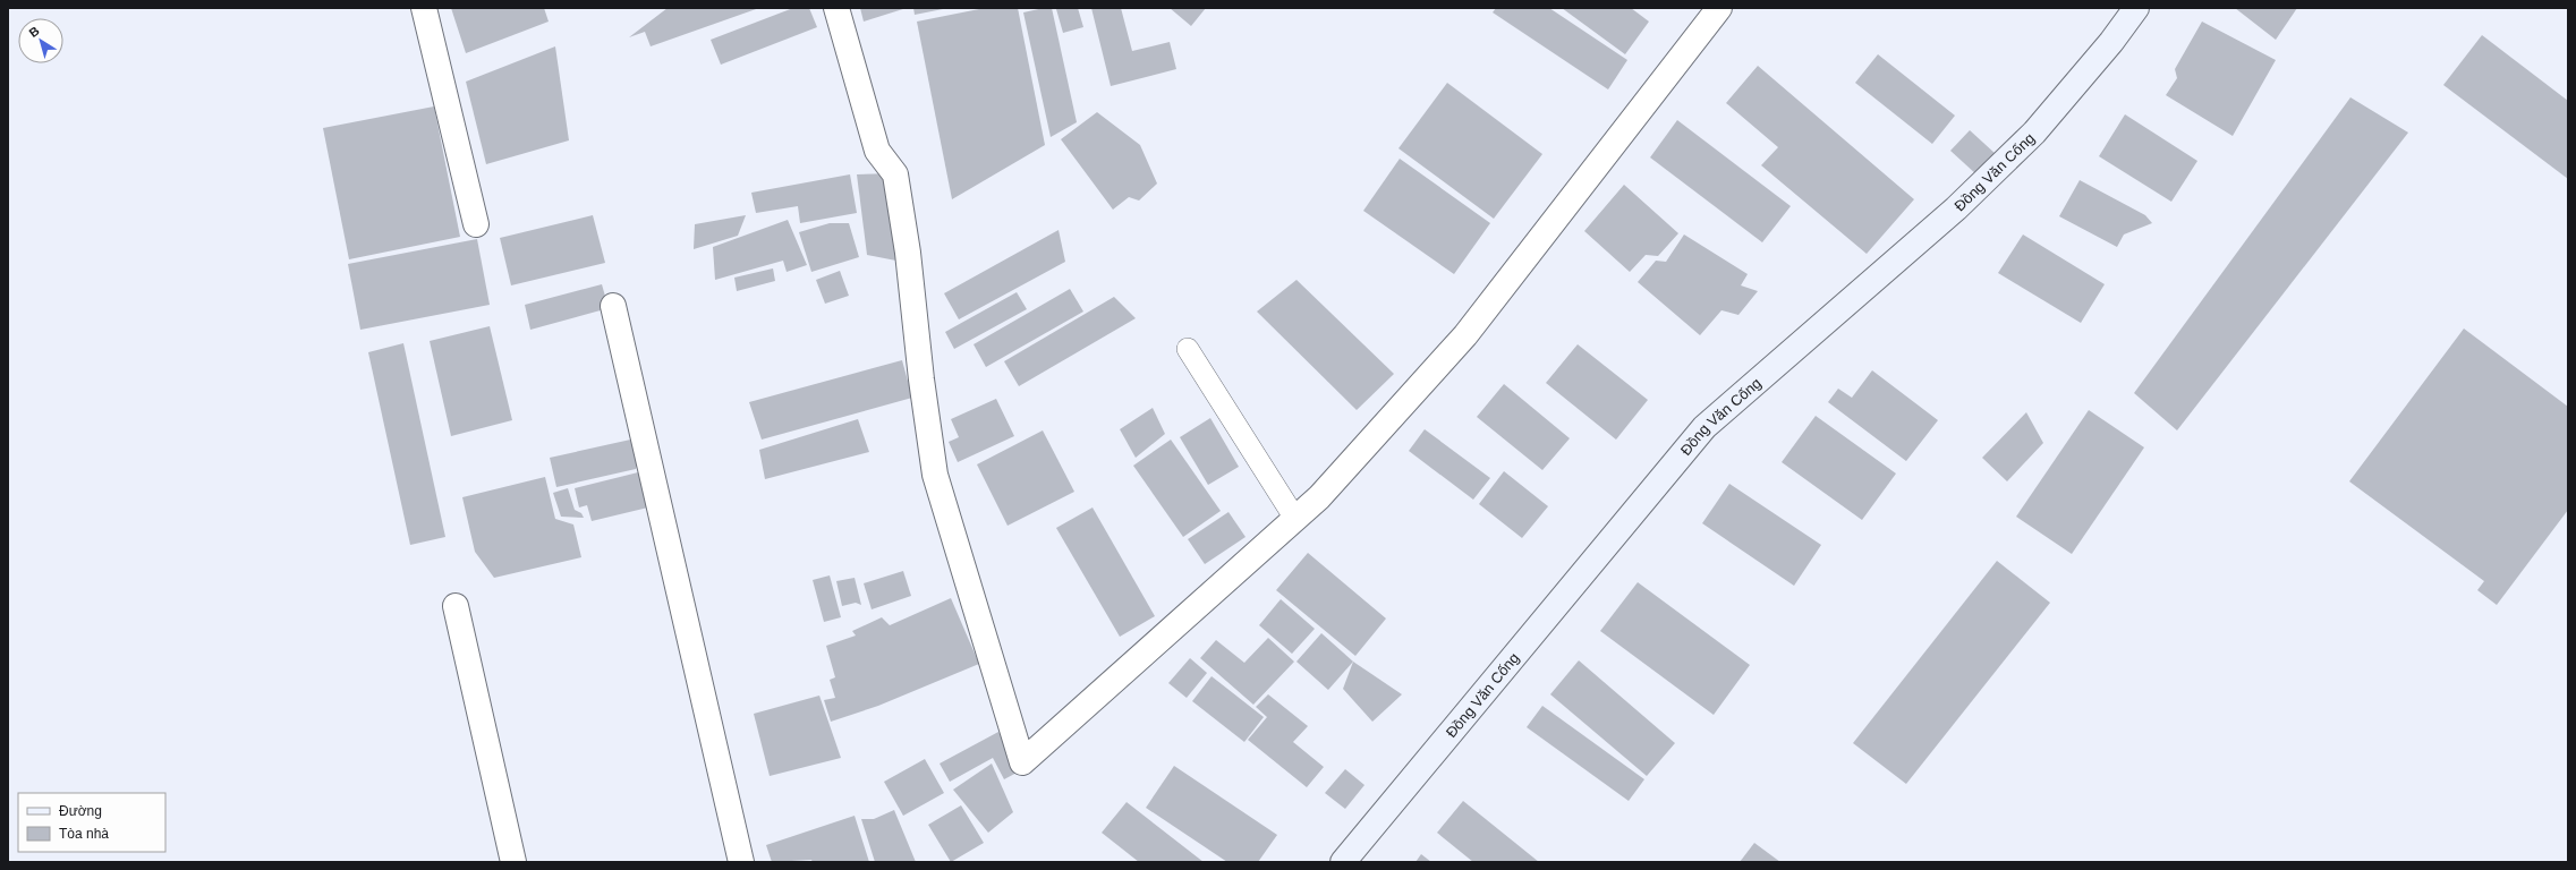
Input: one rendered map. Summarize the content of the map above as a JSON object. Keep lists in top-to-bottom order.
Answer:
{
  "streets": {
    "street": ["Đồng Văn Cống"]
  },
  "legend": ["Đường", "Tòa nhà"],
  "north": "top left"
}
